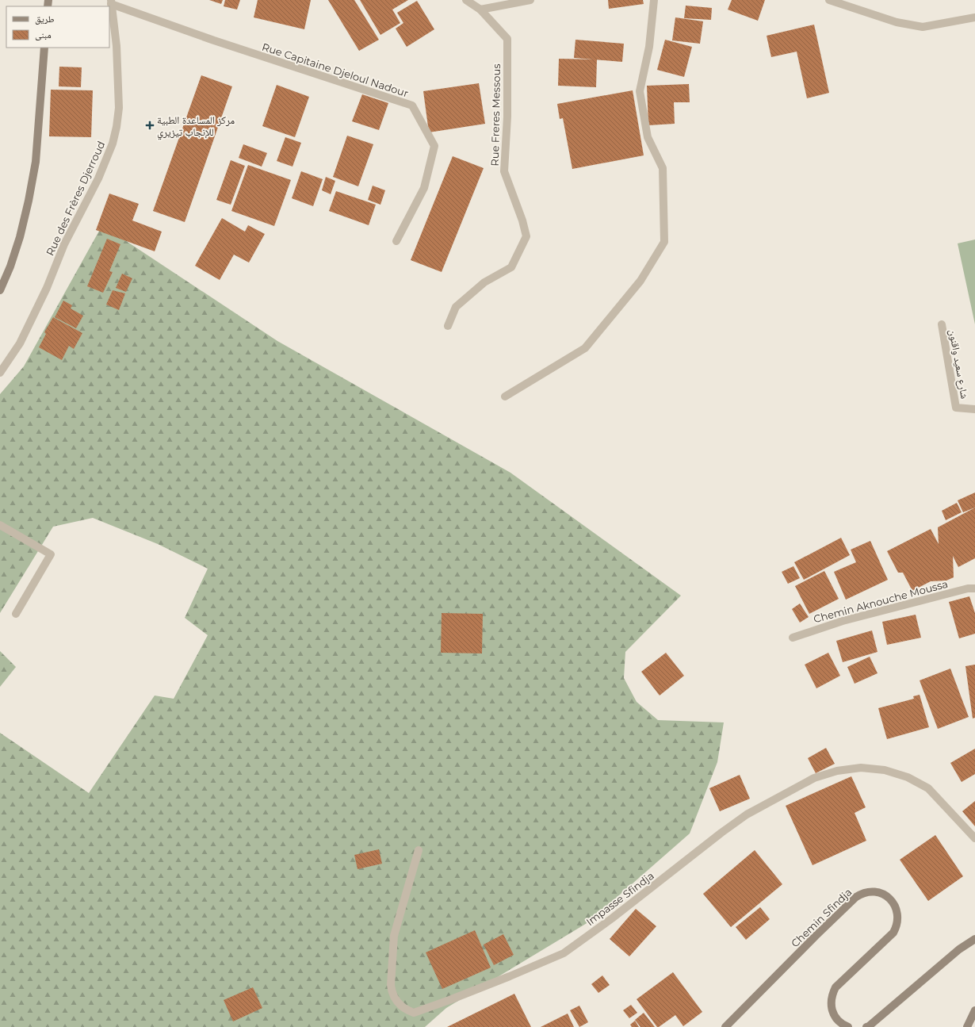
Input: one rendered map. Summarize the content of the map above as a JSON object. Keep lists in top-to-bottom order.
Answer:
{
  "streets": {
    "street": [
      "Rue Capitaine Djeloul Nadour",
      "Rue Freres Messous",
      "Rue des Frères Djerroud",
      "شارع سعيد واقنون",
      "Chemin Aknouche Moussa",
      "Impasse Sfindja",
      "Chemin Sfindja"
    ]
  },
  "crossings": [
    ["Rue Capitaine Djeloul Nadour", "Rue des Frères Djerroud"]
  ],
  "places": {
    "health": ["مركز المساعدة الطبية للإنجاب تيزيري"]
  },
  "legend": ["طريق", "مبنى"]
}
